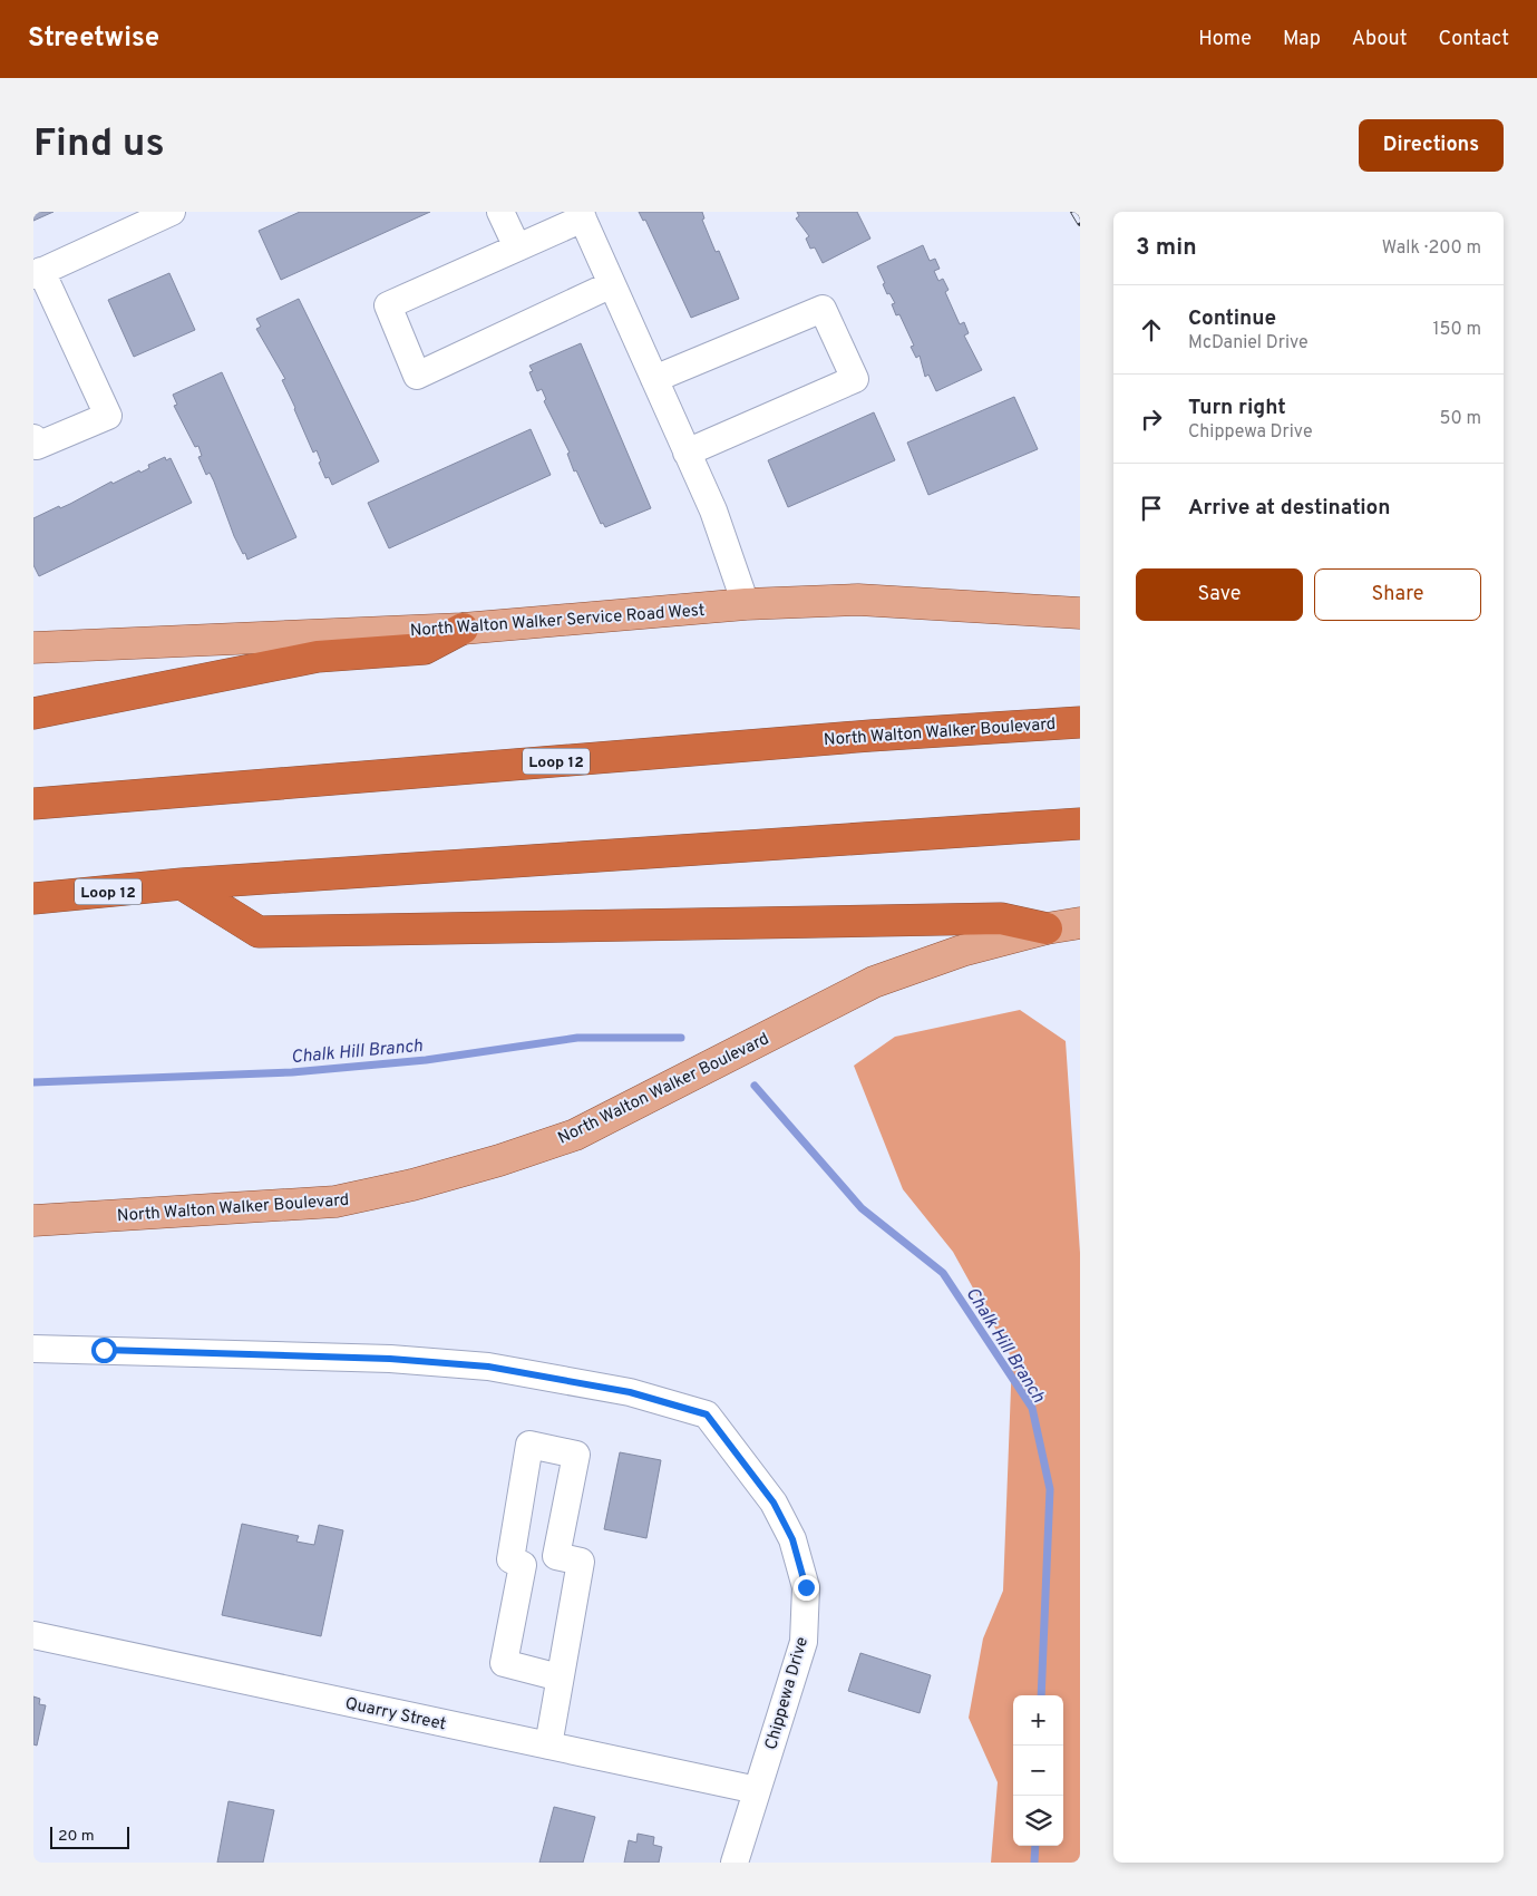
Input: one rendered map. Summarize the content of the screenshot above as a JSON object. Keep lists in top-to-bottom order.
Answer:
{
  "streets": {
    "highway": ["North Walton Walker Boulevard", "Loop 12"],
    "main road": ["North Walton Walker Service Road West"],
    "street": ["Chippewa Drive", "Quarry Street"]
  },
  "crossings": [
    ["Chippewa Drive", "Quarry Street"]
  ],
  "water": ["Chalk Hill Branch"],
  "scale_bar": "20 m",
  "page": {
    "header": "Streetwise",
    "nav": [
      "Home",
      "Map",
      "About",
      "Contact"
    ],
    "buttons": [
      "Directions",
      ["Save", "Share"]
    ],
    "title": "Find us",
    "heading": ["3 min", "Walk · 200 m"],
    "list": [
      ["Continue", "McDaniel Drive", "150 m"],
      ["Turn right", "Chippewa Drive", "50 m"],
      "Arrive at destination"
    ],
    "map_buttons": ["+", "−"],
    "scale": "20 m"
  }
}
